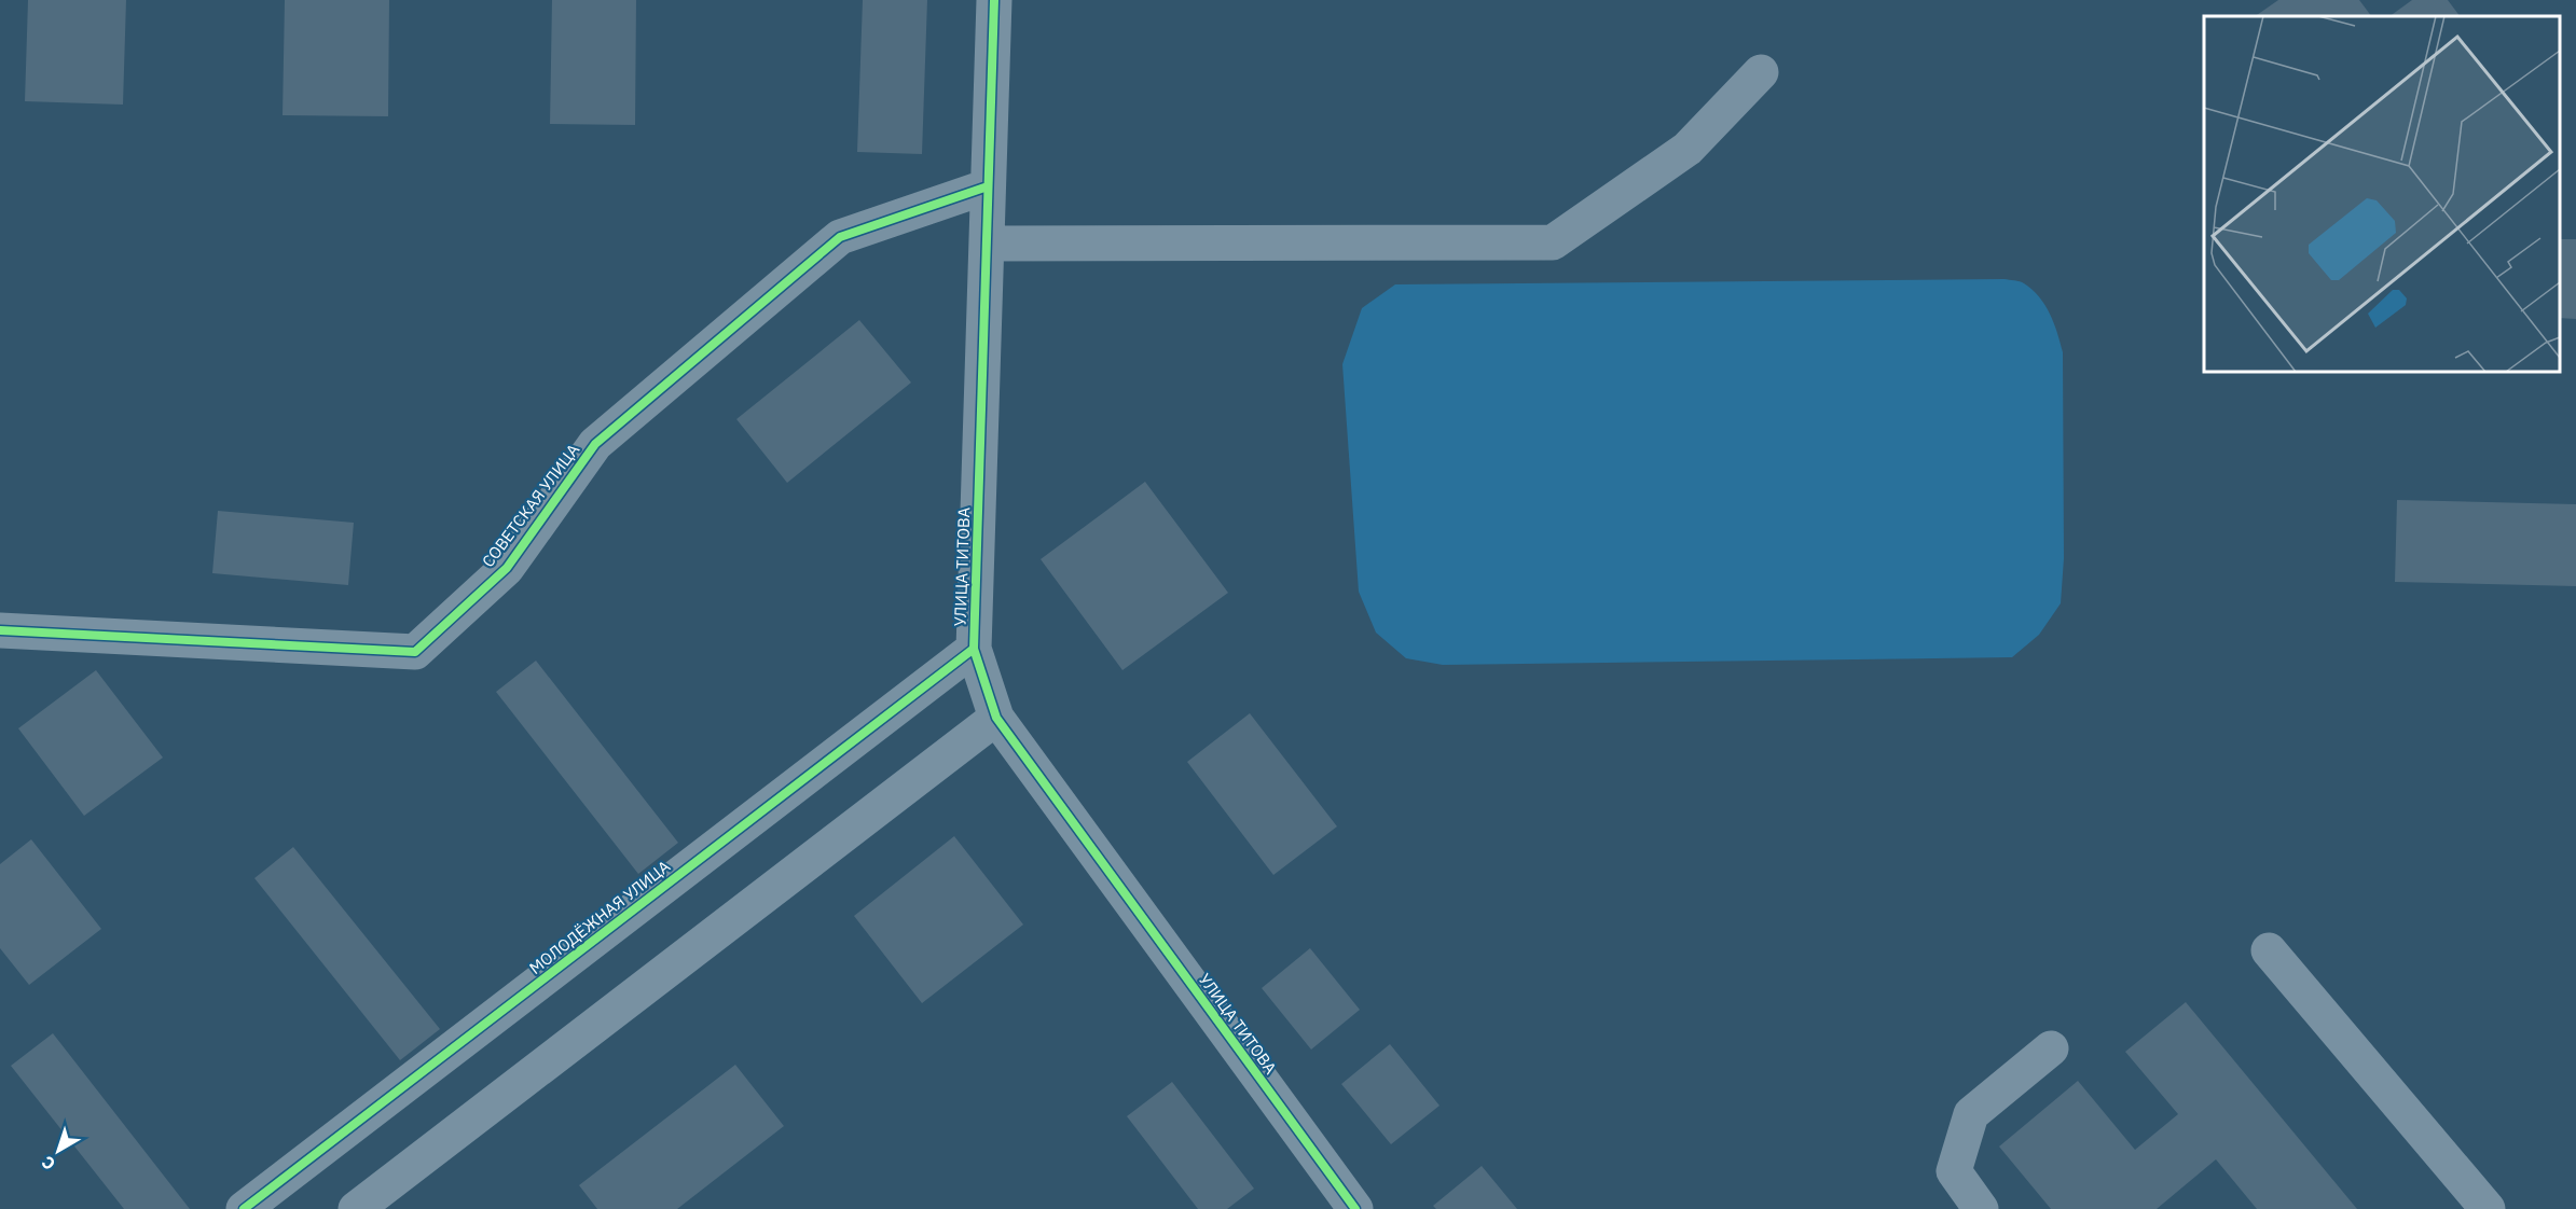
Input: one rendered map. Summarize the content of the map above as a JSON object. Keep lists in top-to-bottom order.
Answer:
{
  "streets": {
    "street": ["СОВЕТСКАЯ УЛИЦА", "УЛИЦА ТИТОВА", "МОЛОДЁЖНАЯ УЛИЦА"]
  },
  "crossings": [
    ["СОВЕТСКАЯ УЛИЦА", "УЛИЦА ТИТОВА"],
    ["УЛИЦА ТИТОВА", "МОЛОДЁЖНАЯ УЛИЦА"]
  ],
  "north": "bottom left"
}
